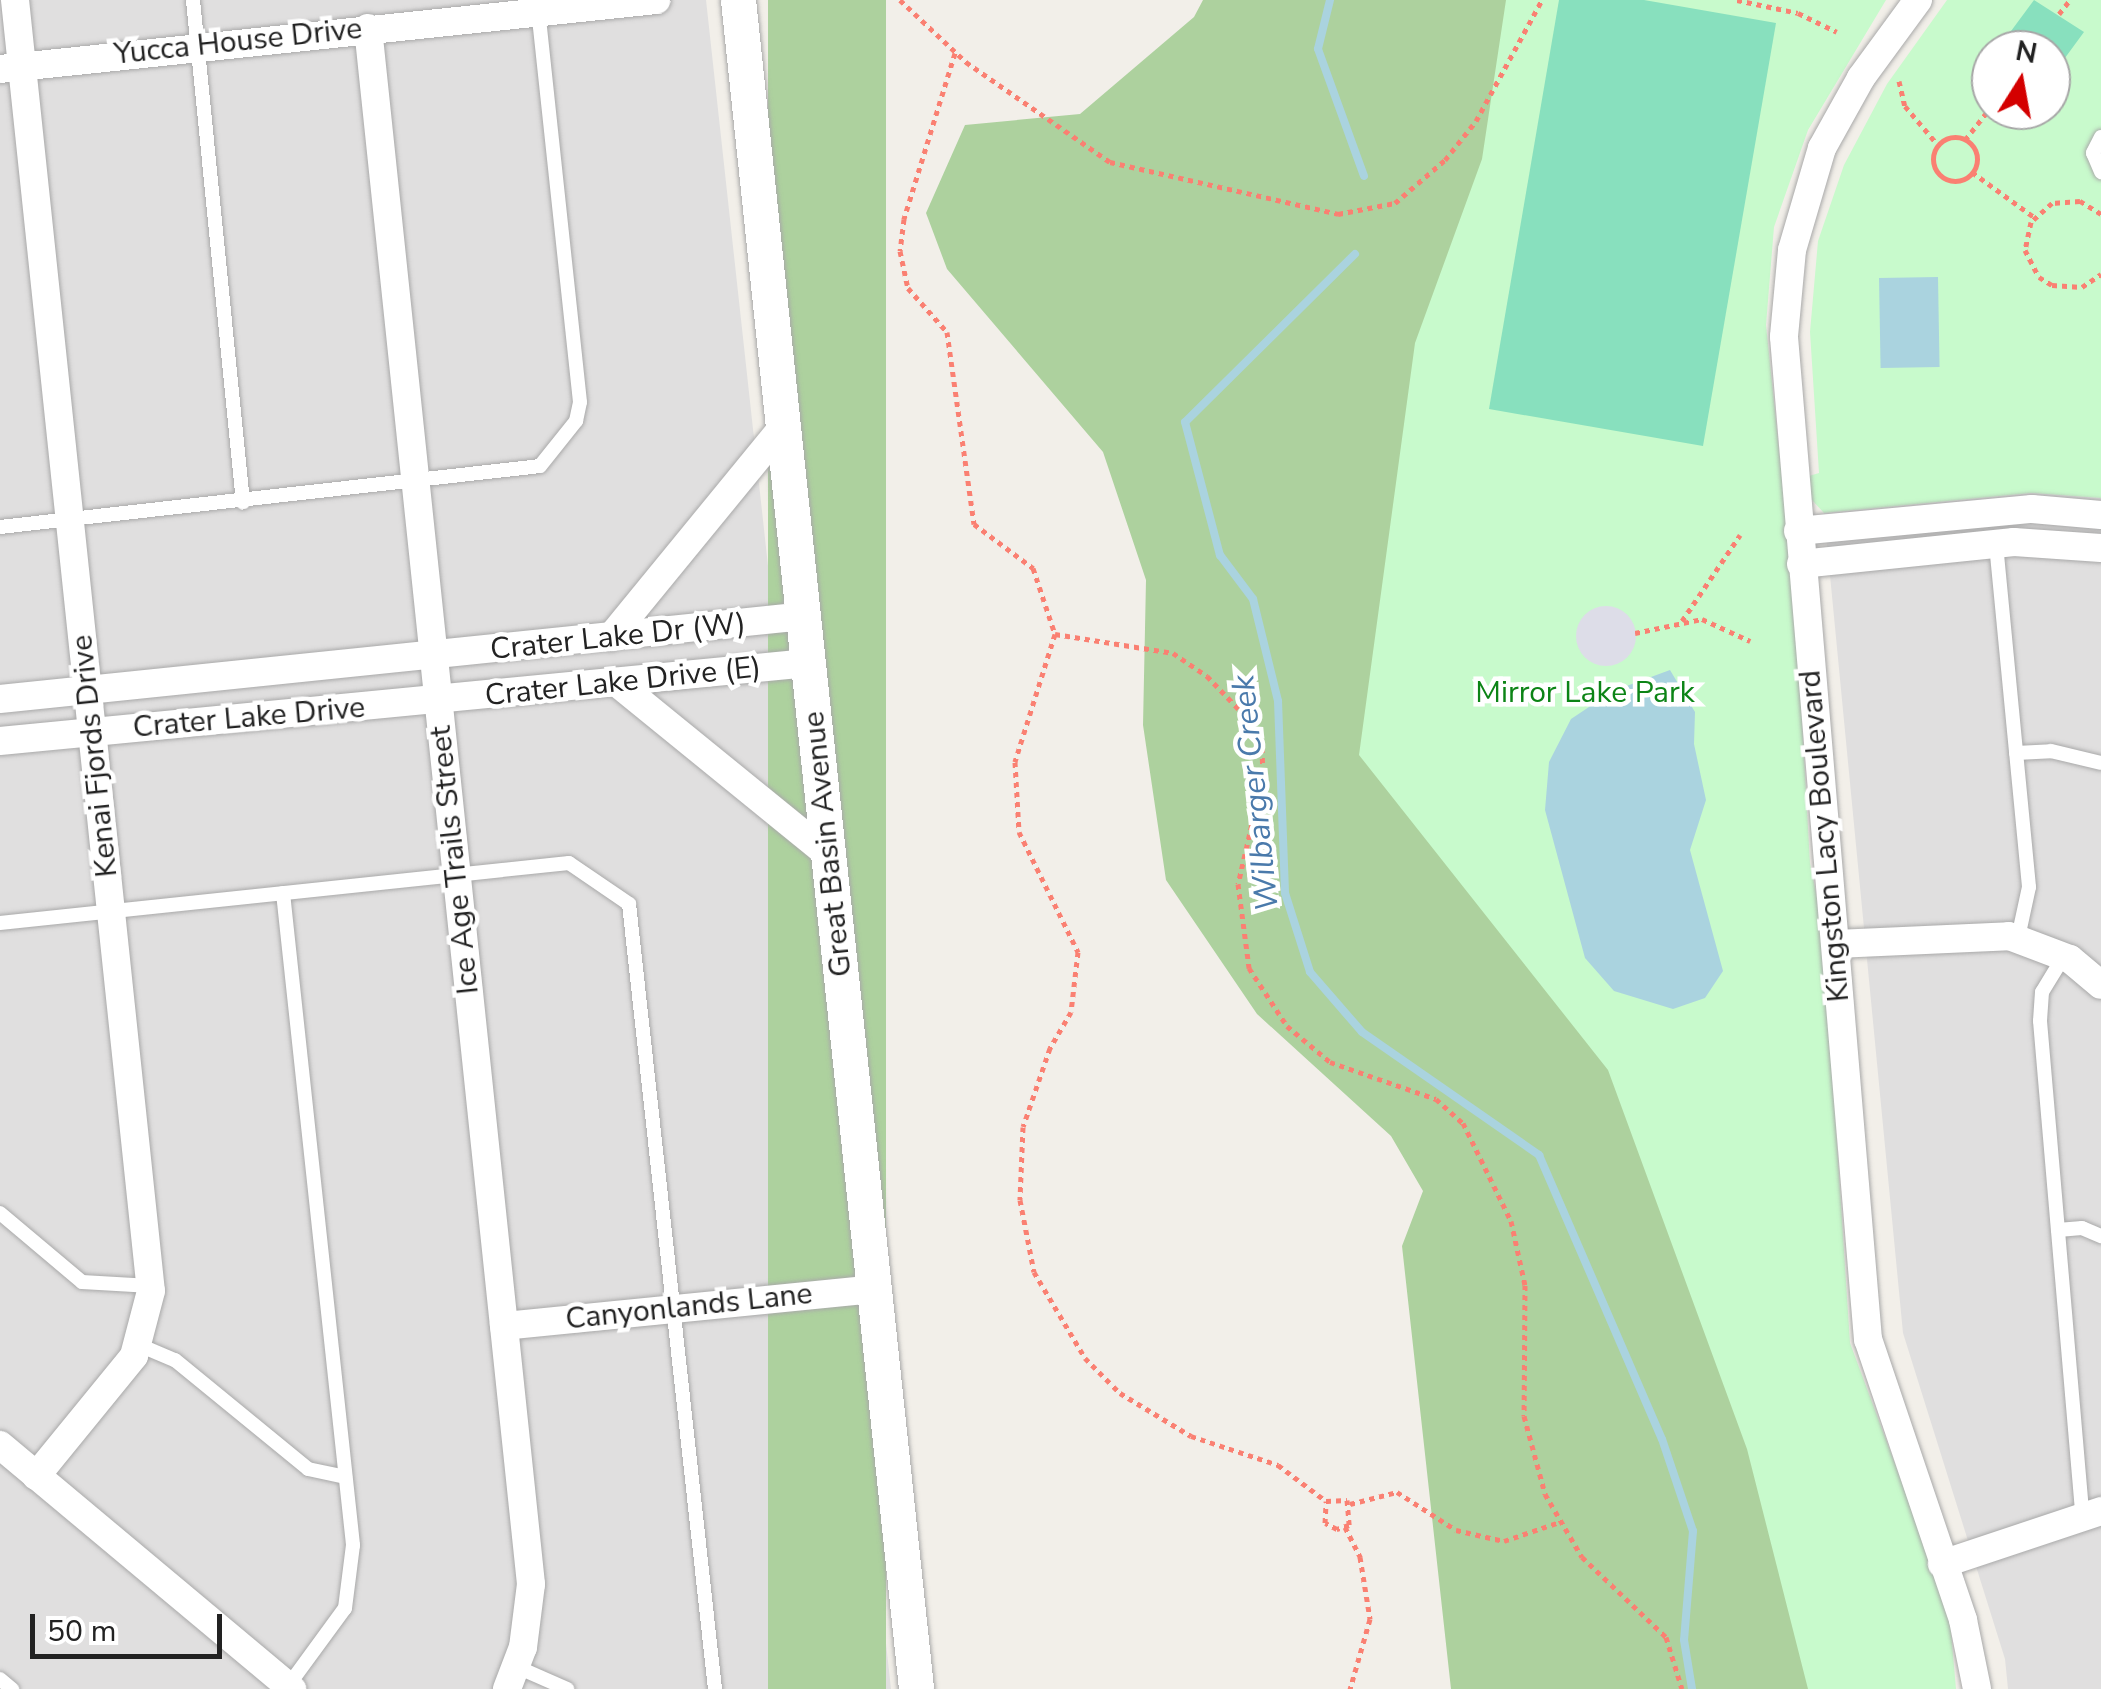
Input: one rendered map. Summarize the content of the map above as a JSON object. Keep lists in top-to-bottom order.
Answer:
{
  "streets": {
    "street": [
      "Yucca House Drive",
      "Crater Lake Dr (W)",
      "Crater Lake Drive (E)",
      "Crater Lake Drive",
      "Kenai Fjords Drive",
      "Kingston Lacy Boulevard",
      "Great Basin Avenue",
      "Ice Age Trails Street",
      "Canyonlands Lane"
    ]
  },
  "crossings": [
    ["Yucca House Drive", "Kenai Fjords Drive"],
    ["Yucca House Drive", "Ice Age Trails Street"],
    ["Crater Lake Dr (W)", "Crater Lake Drive"],
    ["Crater Lake Dr (W)", "Great Basin Avenue"],
    ["Crater Lake Dr (W)", "Ice Age Trails Street"],
    ["Crater Lake Drive (E)", "Crater Lake Drive"],
    ["Crater Lake Drive (E)", "Great Basin Avenue"],
    ["Crater Lake Drive (E)", "Ice Age Trails Street"],
    ["Crater Lake Drive", "Kenai Fjords Drive"],
    ["Crater Lake Drive", "Ice Age Trails Street"],
    ["Great Basin Avenue", "Canyonlands Lane"],
    ["Ice Age Trails Street", "Canyonlands Lane"]
  ],
  "water": ["Wilbarger Creek"],
  "parks": ["Mirror Lake Park"],
  "scale_bar": "50 m",
  "north": "top"
}
